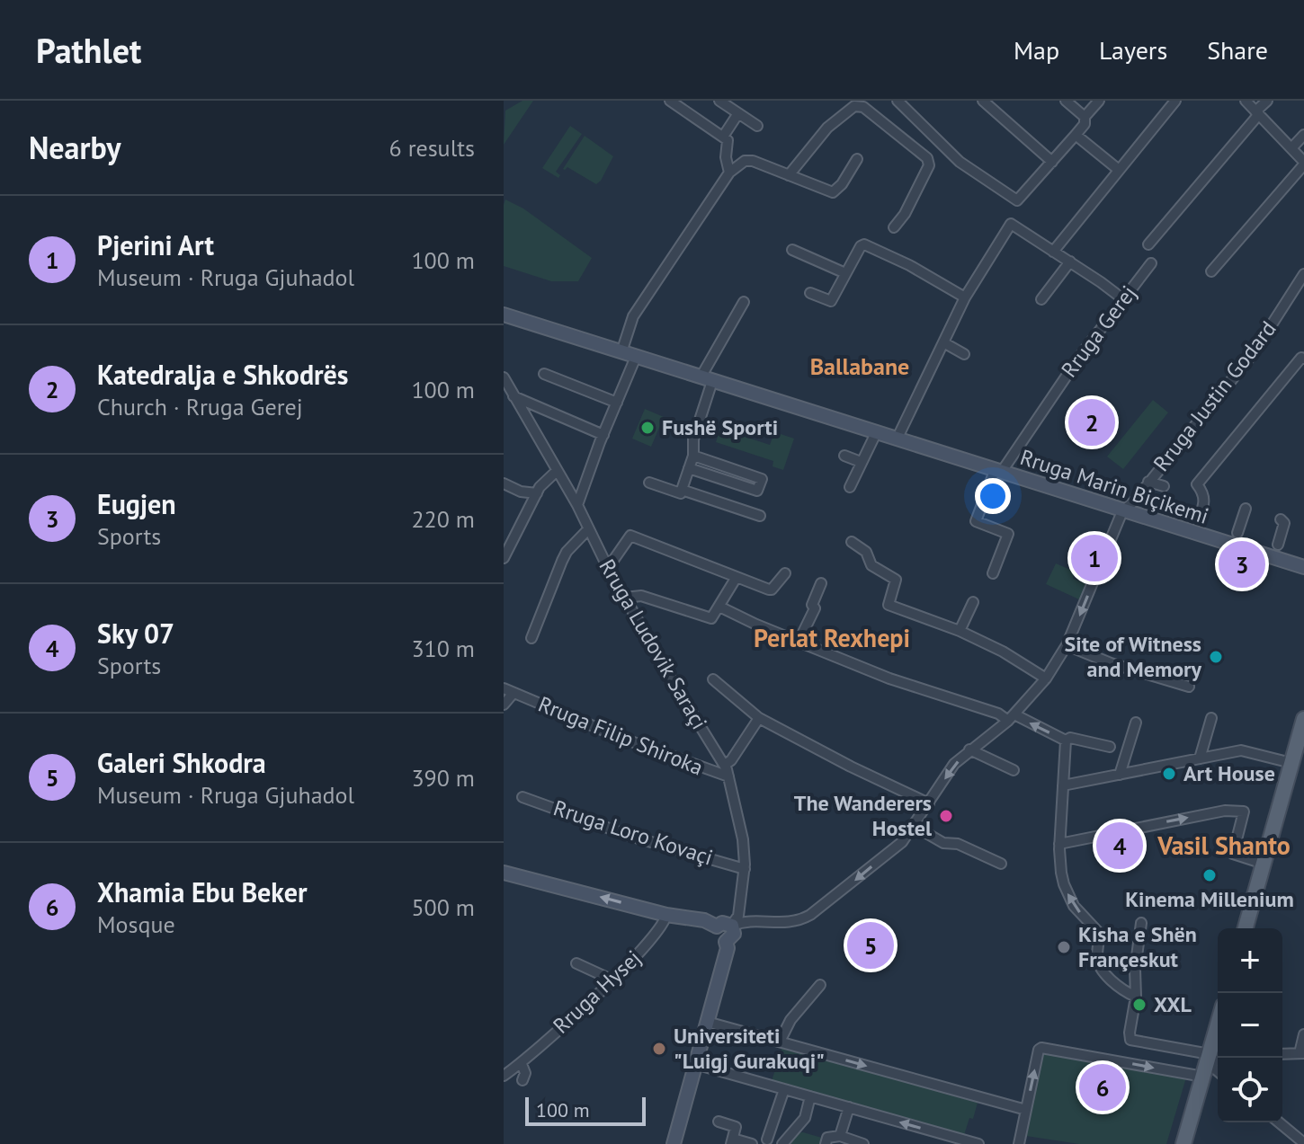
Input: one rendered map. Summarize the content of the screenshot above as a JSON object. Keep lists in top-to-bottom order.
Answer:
{
  "streets": {
    "main road": ["Rruga Marin Biçikemi"],
    "street": [
      "Rruga Gerej",
      "Rruga Justin Godard",
      "Rruga Ludovik Saraçi",
      "Rruga Filip Shiroka",
      "Rruga Loro Kovaçi",
      "Rruga Hysej"
    ]
  },
  "crossings": [
    ["Rruga Gerej", "Rruga Marin Biçikemi"],
    ["Rruga Justin Godard", "Rruga Marin Biçikemi"],
    ["Rruga Justin Godard", "Rruga Ludovik Saraçi"],
    ["Rruga Ludovik Saraçi", "Rruga Filip Shiroka"],
    ["Rruga Ludovik Saraçi", "Rruga Loro Kovaçi"]
  ],
  "one_way": ["Rruga Justin Godard"],
  "districts": ["Ballabane", "Perlat Rexhepi", "Vasil Shanto"],
  "places": [
    "Fushë Sporti",
    "Site of Witness and Memory",
    "Art House",
    "The Wanderers Hostel",
    "Kinema Millenium",
    "Kisha e Shën Françeskut",
    "XXL",
    "Universiteti \"Luigj Gurakuqi\""
  ],
  "scale_bar": "100 m",
  "page": {
    "header": "Pathlet",
    "nav": ["Map", "Layers", "Share"],
    "heading": ["Nearby", "6 results"],
    "list": [
      {
        "mark": "1",
        "name": "Pjerini Art",
        "note": "Museum · Rruga Gjuhadol",
        "value": "100 m"
      },
      {
        "mark": "2",
        "name": "Katedralja e Shkodrës",
        "note": "Church · Rruga Gerej",
        "value": "100 m"
      },
      {
        "mark": "3",
        "name": "Eugjen",
        "note": "Sports",
        "value": "220 m"
      },
      {
        "mark": "4",
        "name": "Sky 07",
        "note": "Sports",
        "value": "310 m"
      },
      {
        "mark": "5",
        "name": "Galeri Shkodra",
        "note": "Museum · Rruga Gjuhadol",
        "value": "390 m"
      },
      {
        "mark": "6",
        "name": "Xhamia Ebu Beker",
        "note": "Mosque",
        "value": "500 m"
      }
    ],
    "pins": [
      "2",
      "1",
      "3",
      "4",
      "5",
      "6"
    ],
    "map_buttons": ["+", "−"],
    "scale": "100 m"
  }
}
